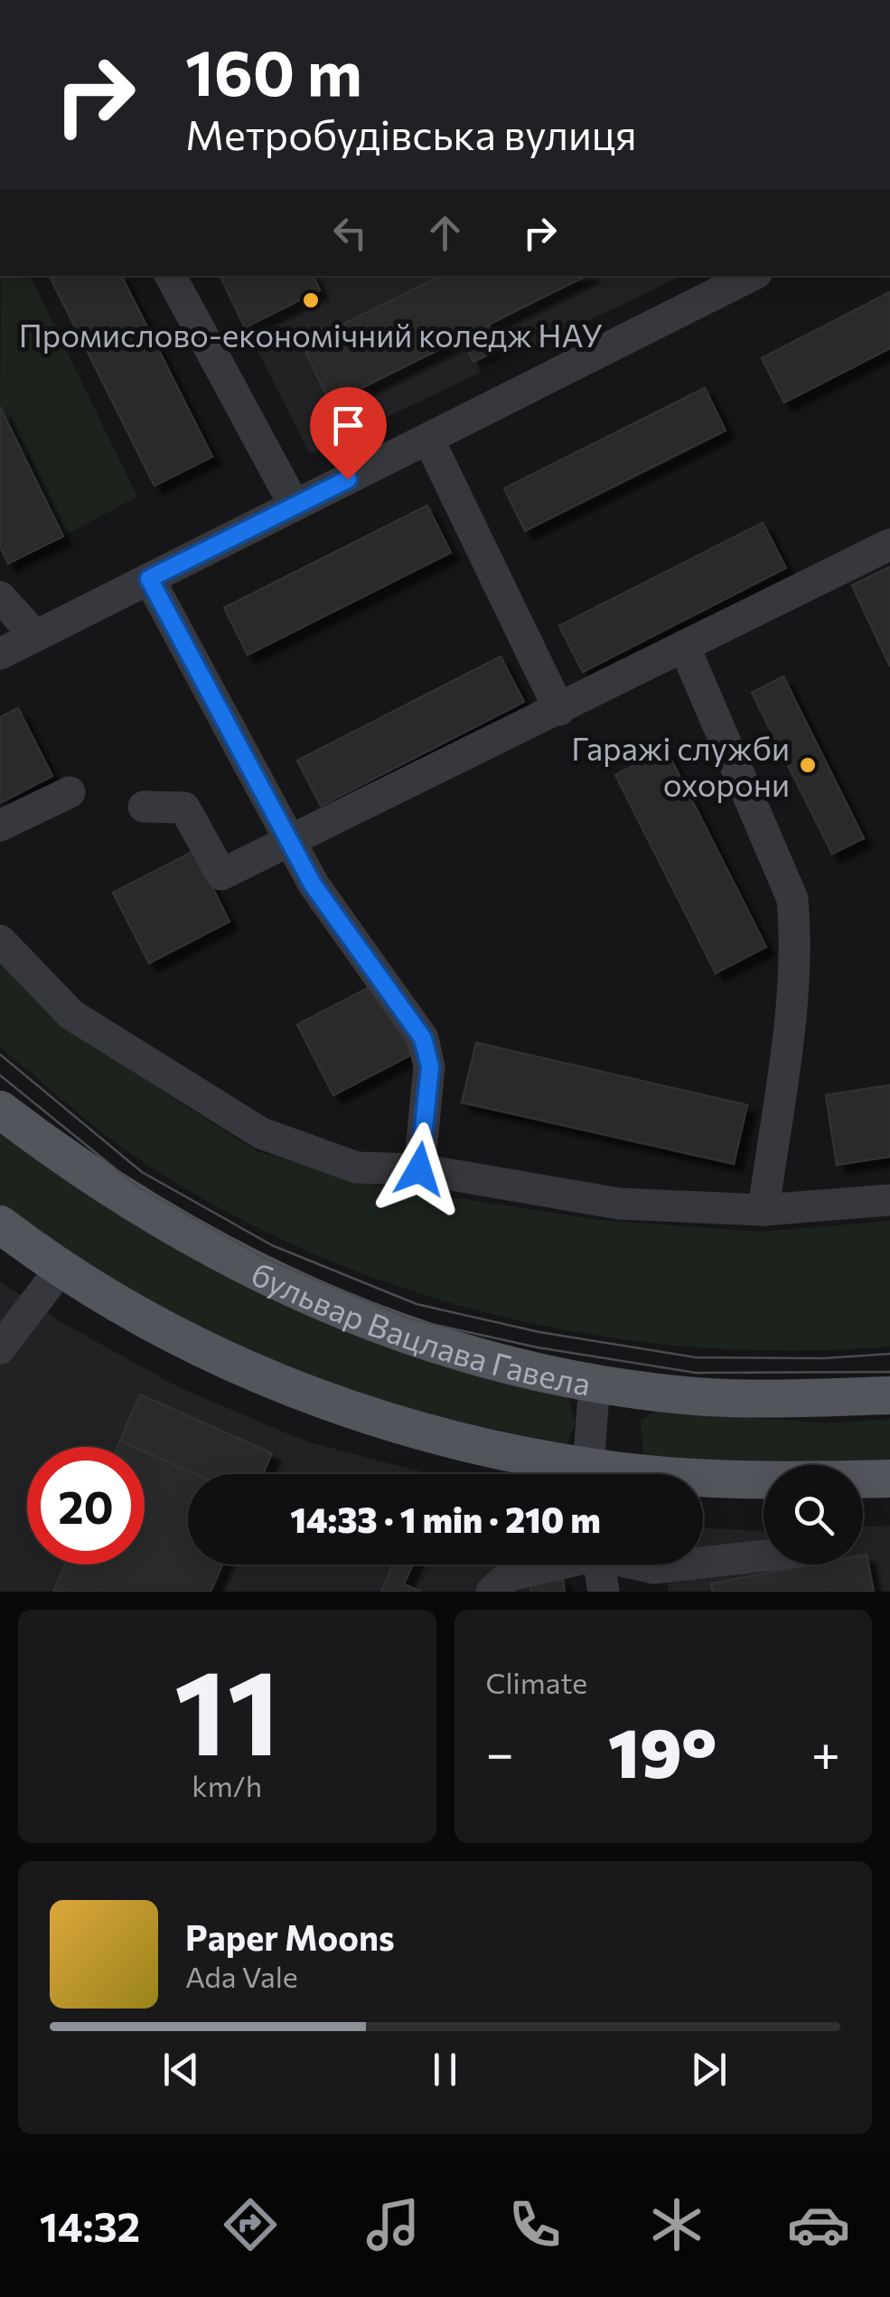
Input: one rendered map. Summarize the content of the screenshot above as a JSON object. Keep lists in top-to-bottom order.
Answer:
{
  "streets": {
    "main road": ["бульвар Вацлава Гавела"]
  },
  "places": ["Промислово-економічний коледж НАУ", "Гаражі служби охорони"],
  "page": {
    "turn": ["160 m", "Метробудівська вулиця"],
    "limit": "20",
    "trip": "14:33 · 1 min · 210 m",
    "tile": [
      ["11", "km/h"],
      "Climate"
    ],
    "heat": ["−", "19°", "+"],
    "song": ["Paper Moons", "Ada Vale"],
    "tabs": "14:32"
  }
}
